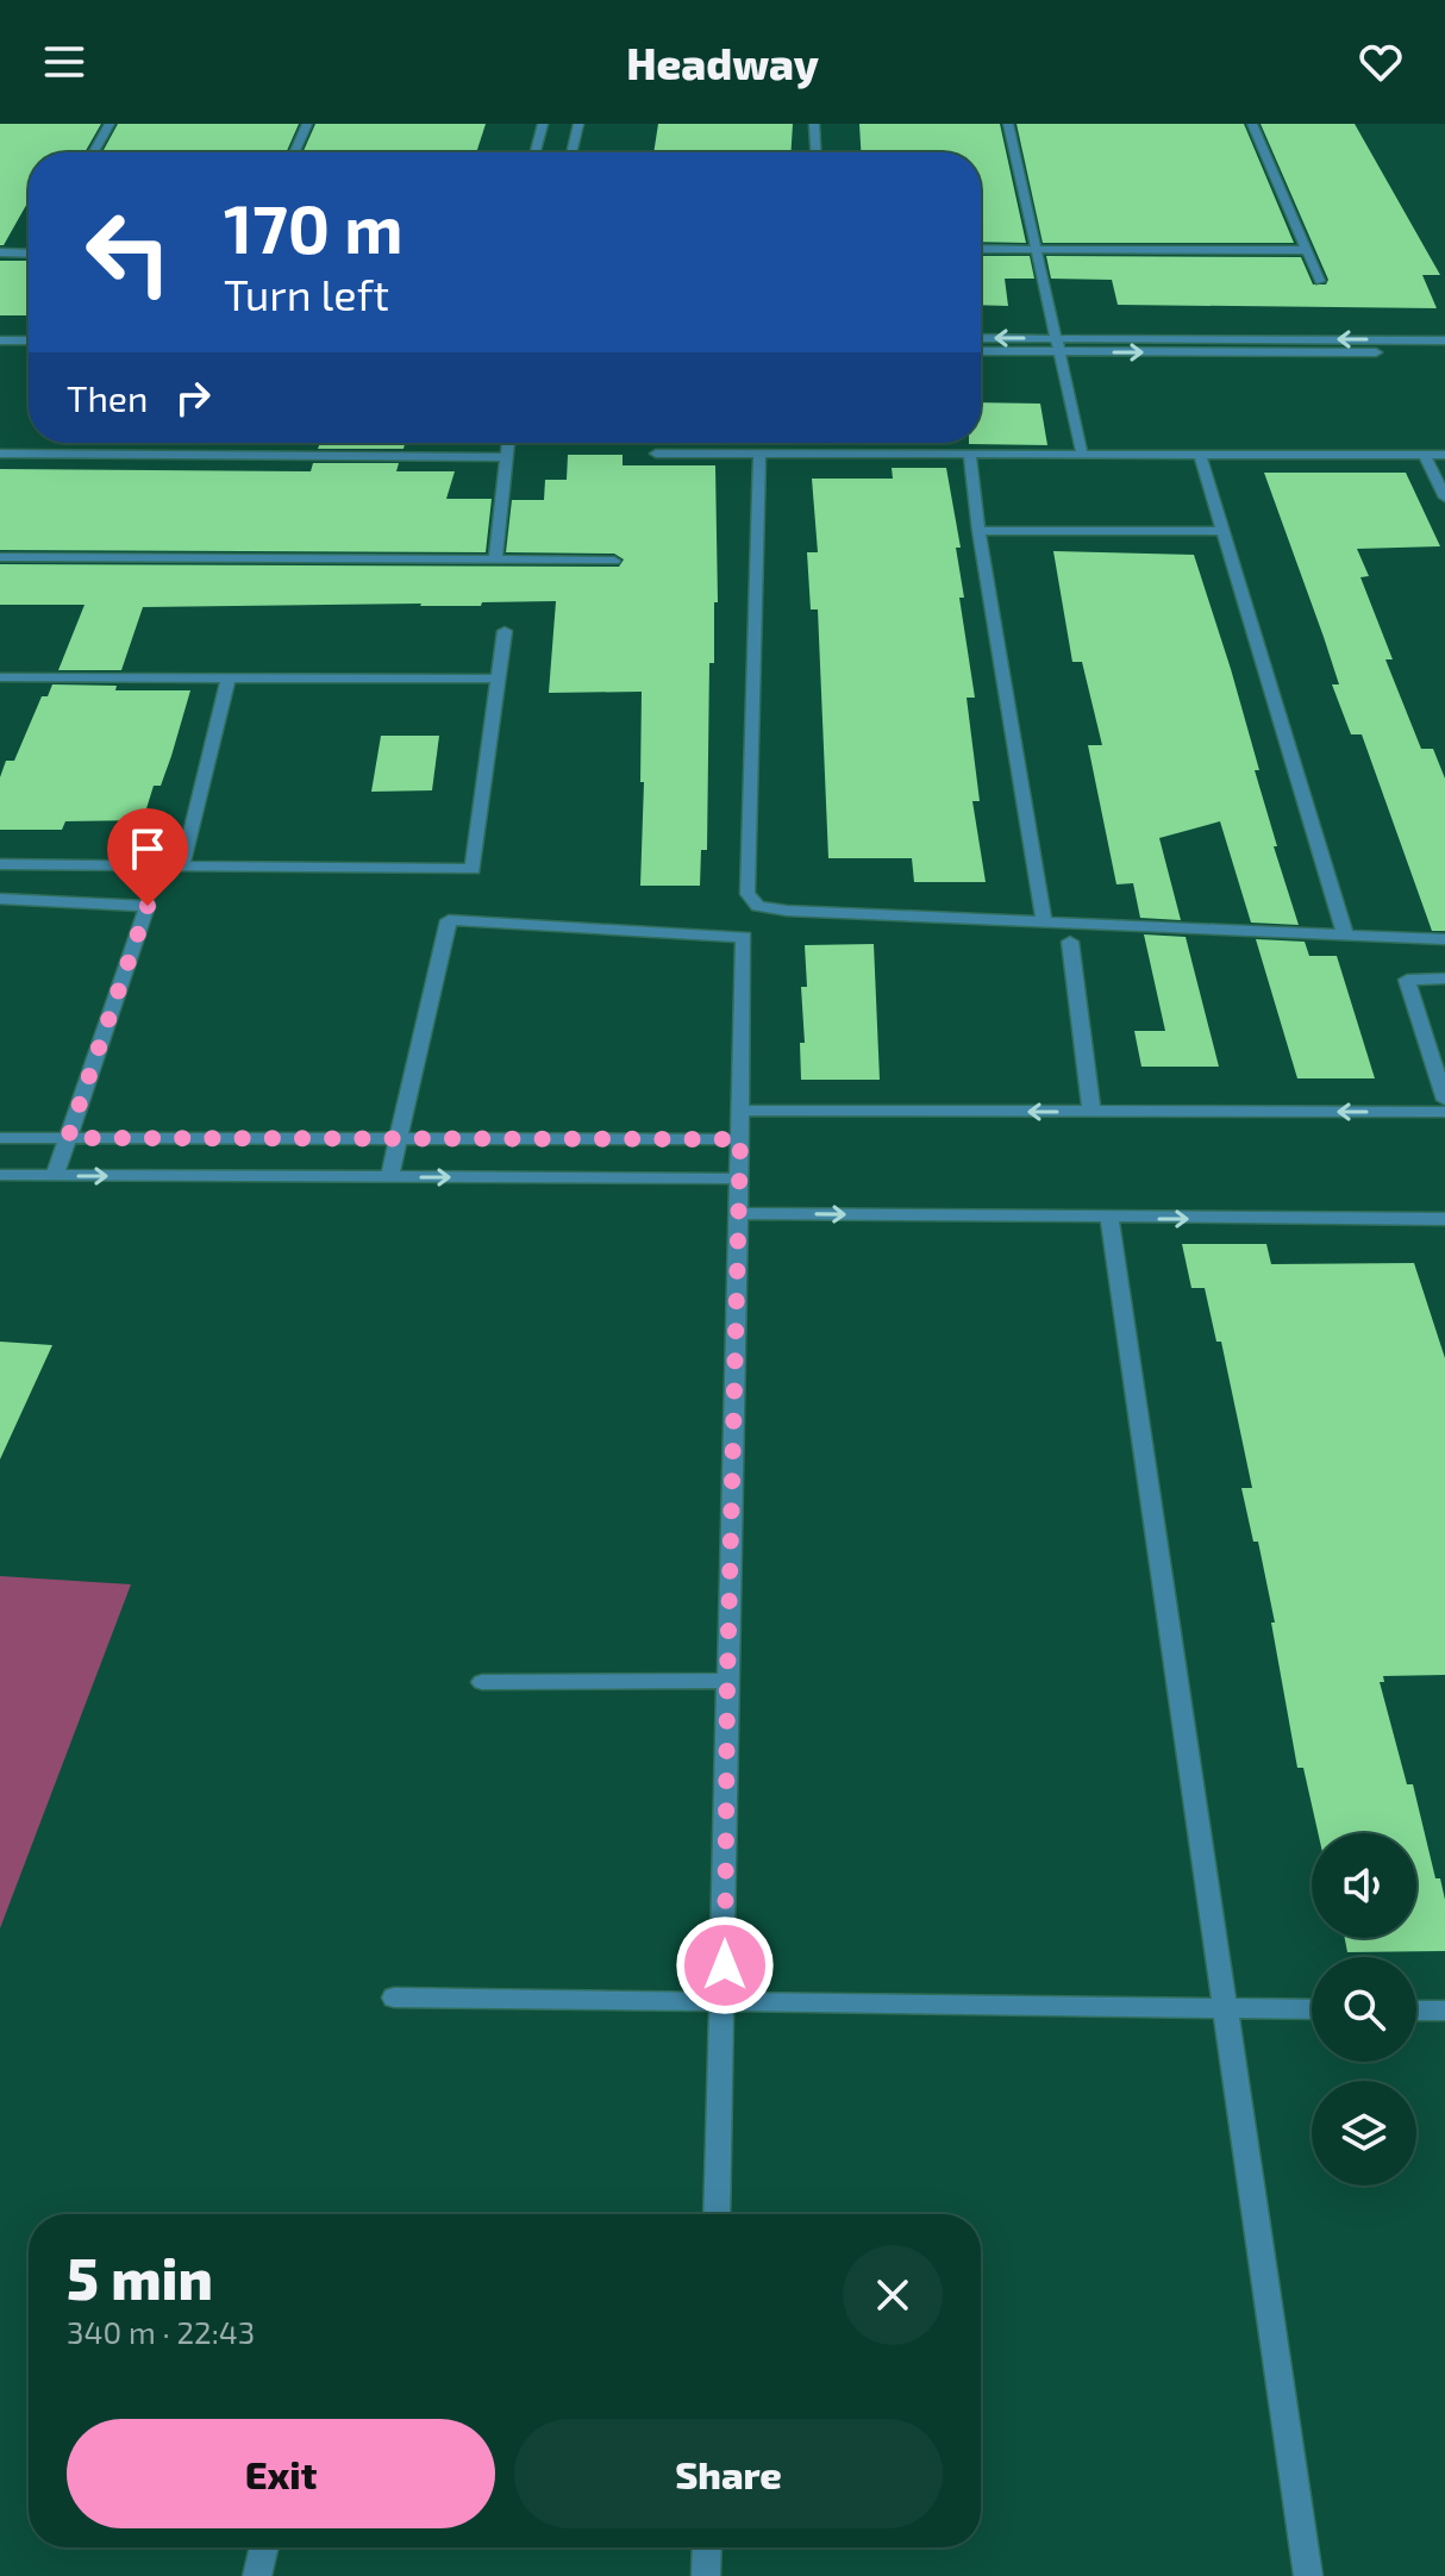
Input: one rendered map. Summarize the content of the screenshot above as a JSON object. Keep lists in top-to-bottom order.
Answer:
{
  "page": {
    "header": "Headway",
    "turn": ["170 m", "Turn left"],
    "then": "Then",
    "heading": ["5 min", "340 m · 22:43"],
    "buttons": ["Exit", "Share"]
  }
}
